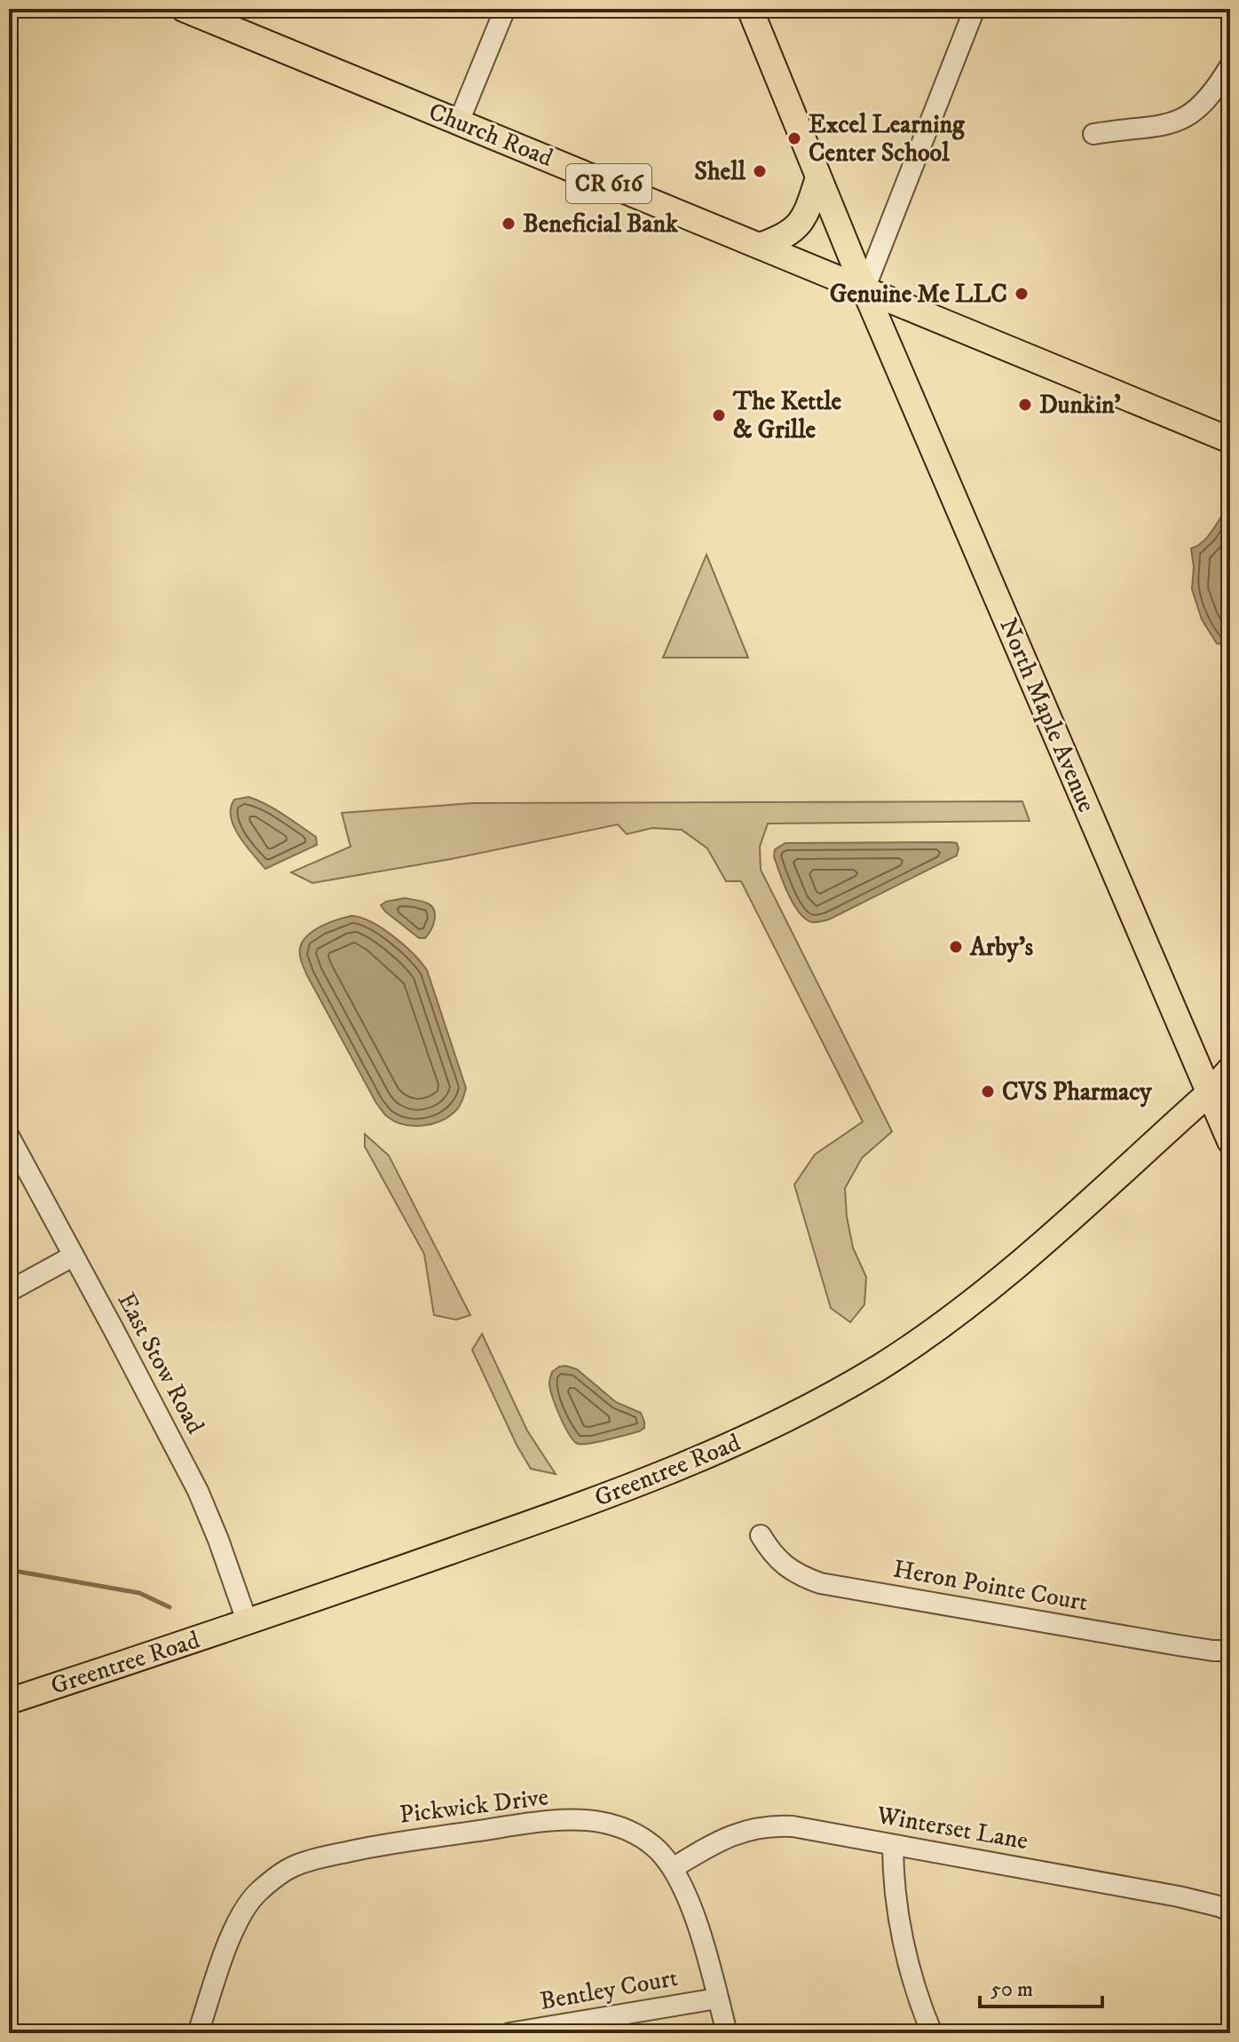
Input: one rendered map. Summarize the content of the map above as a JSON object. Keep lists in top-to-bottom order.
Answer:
{
  "streets": {
    "main road": [
      "Church Road",
      "CR 616",
      "North Maple Avenue",
      "Greentree Road"
    ],
    "street": [
      "East Stow Road",
      "Heron Pointe Court",
      "Pickwick Drive",
      "Winterset Lane",
      "Bentley Court"
    ]
  },
  "crossings": [
    ["Church Road", "North Maple Avenue"],
    ["North Maple Avenue", "Greentree Road"],
    ["East Stow Road", "Greentree Road"],
    ["Pickwick Drive", "Winterset Lane"],
    ["Pickwick Drive", "Bentley Court"]
  ],
  "places": [
    "Excel Learning Center School",
    "Shell",
    "Beneficial Bank",
    "Genuine Me LLC",
    "Dunkin'",
    "The Kettle & Grille",
    "Arby's",
    "CVS Pharmacy"
  ],
  "scale_bar": "50 m"
}
